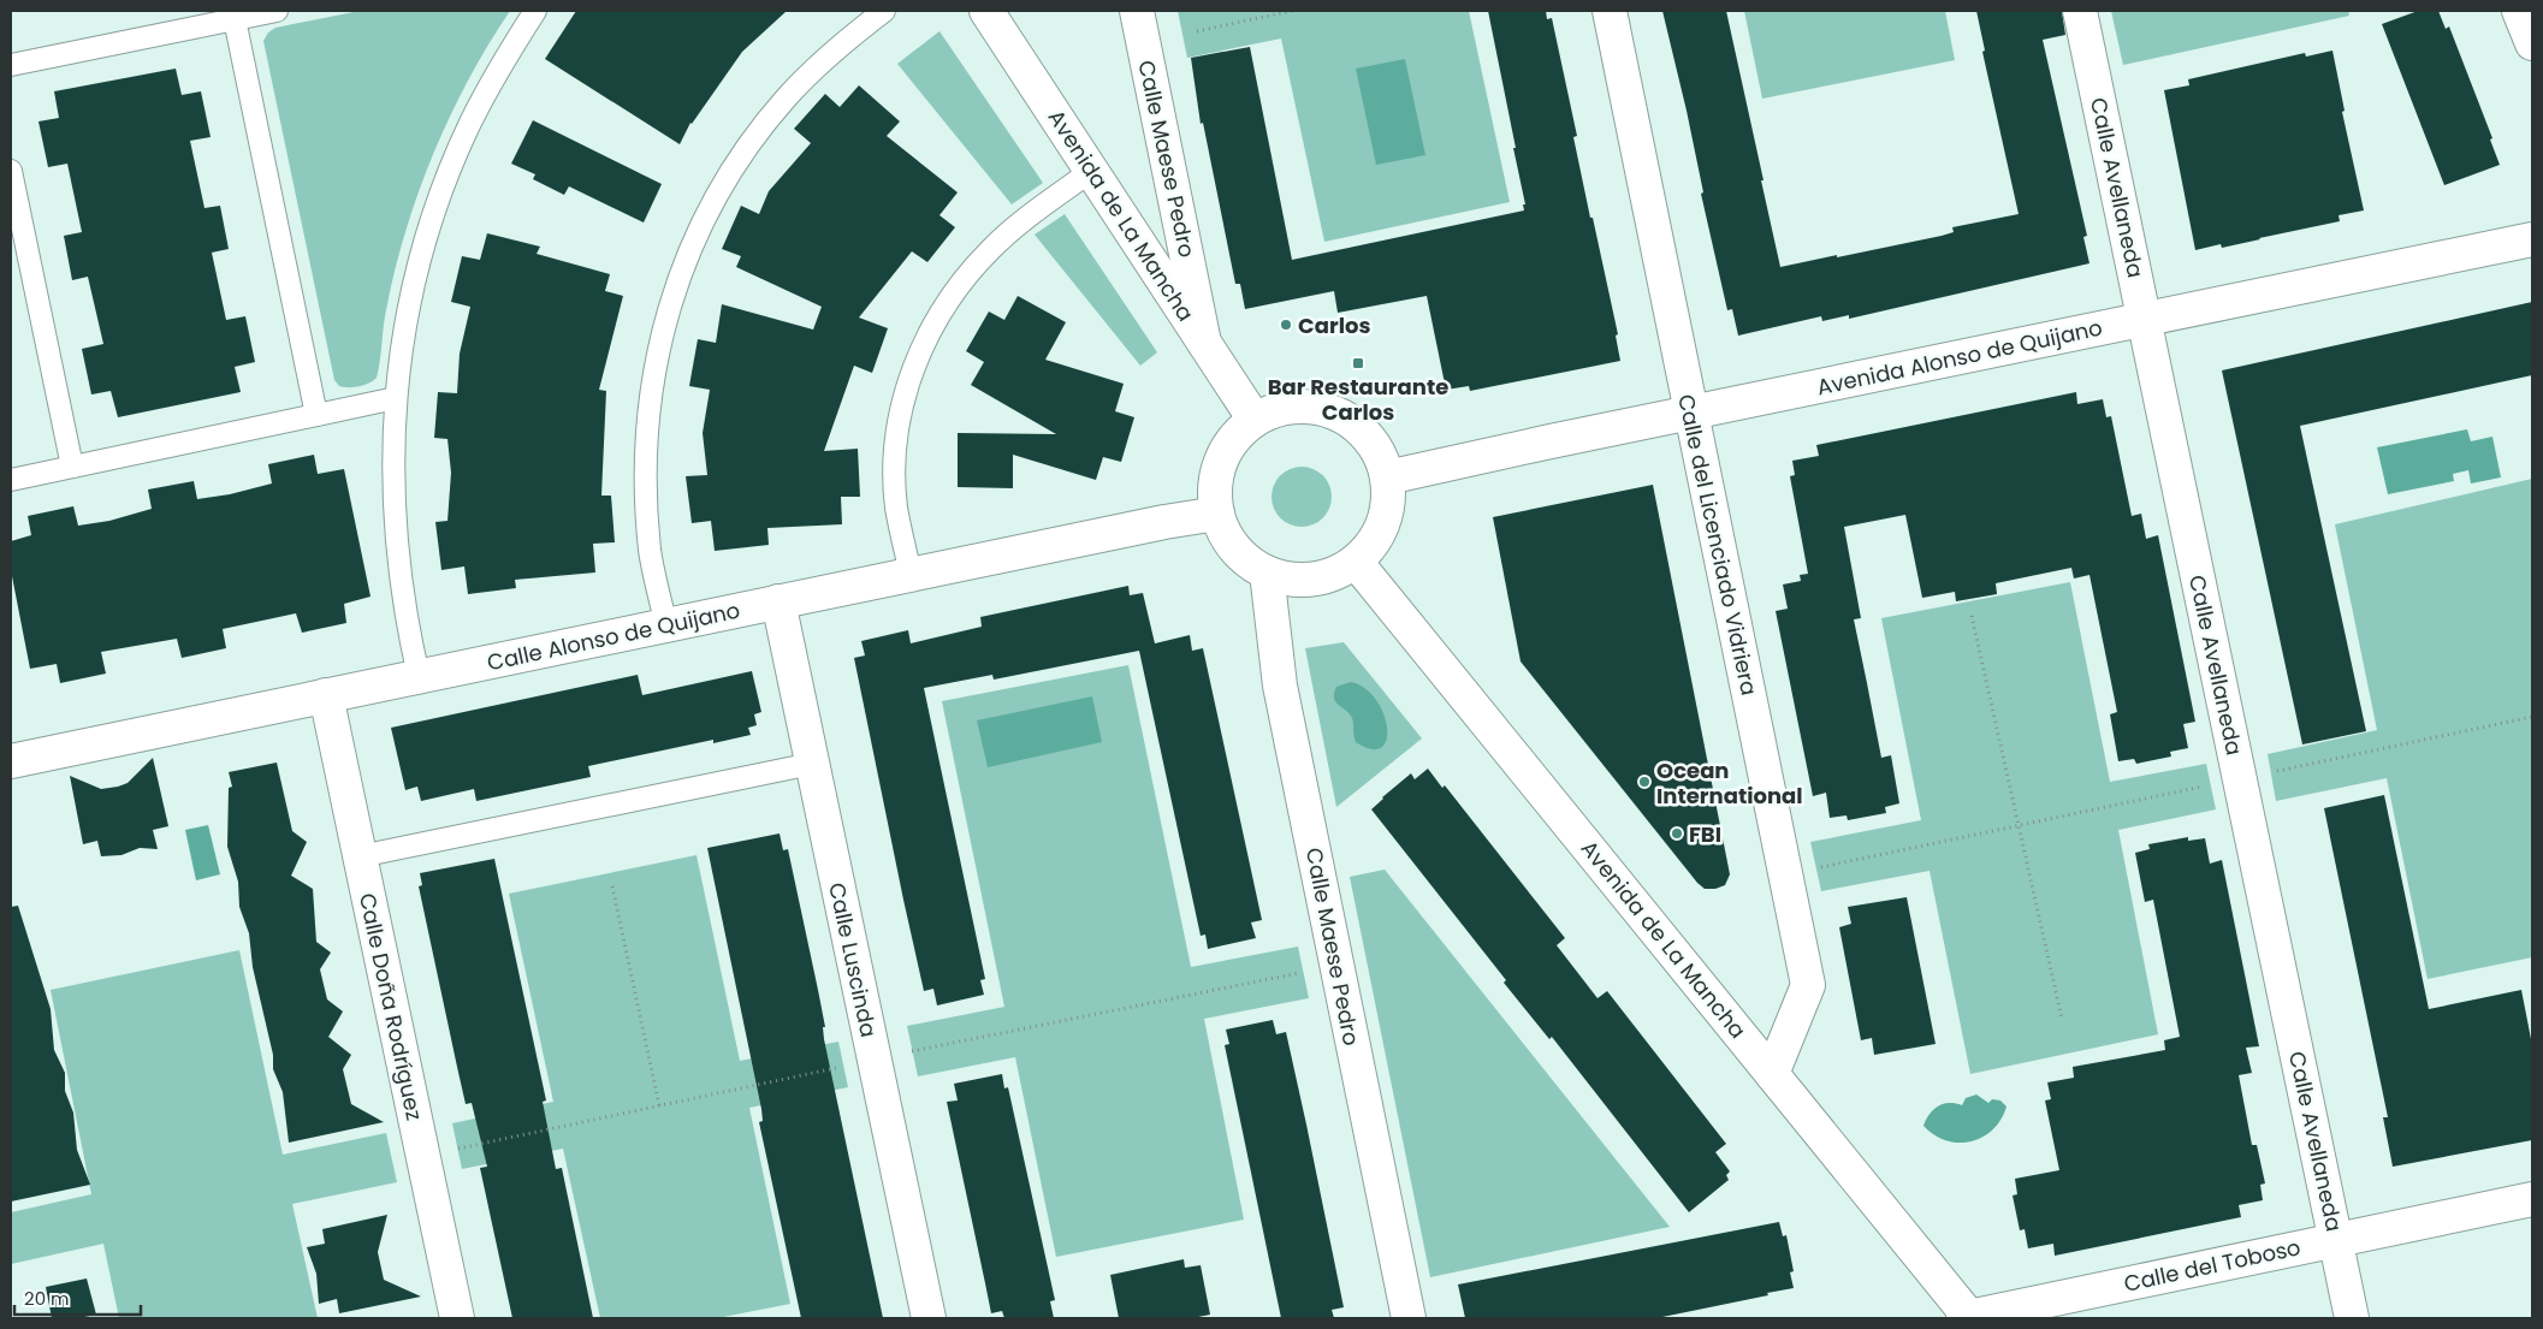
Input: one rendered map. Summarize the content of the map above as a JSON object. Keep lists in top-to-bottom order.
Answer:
{
  "streets": {
    "street": [
      "Calle Maese Pedro",
      "Calle Avellaneda",
      "Avenida de La Mancha",
      "Avenida Alonso de Quijano",
      "Calle del Licenciado Vidriera",
      "Calle Alonso de Quijano",
      "Calle Luscinda",
      "Calle Doña Rodríguez",
      "Calle del Toboso"
    ]
  },
  "crossings": [
    ["Calle Maese Pedro", "Avenida de La Mancha"],
    ["Calle Maese Pedro", "Avenida Alonso de Quijano"],
    ["Calle Maese Pedro", "Calle Alonso de Quijano"],
    ["Calle Avellaneda", "Avenida Alonso de Quijano"],
    ["Calle Avellaneda", "Calle del Toboso"],
    ["Avenida de La Mancha", "Avenida Alonso de Quijano"],
    ["Avenida de La Mancha", "Calle del Licenciado Vidriera"],
    ["Avenida de La Mancha", "Calle Alonso de Quijano"],
    ["Avenida de La Mancha", "Calle del Toboso"],
    ["Avenida Alonso de Quijano", "Calle del Licenciado Vidriera"],
    ["Avenida Alonso de Quijano", "Calle Alonso de Quijano"],
    ["Calle Alonso de Quijano", "Calle Luscinda"],
    ["Calle Alonso de Quijano", "Calle Doña Rodríguez"]
  ],
  "places": {
    "other": ["Carlos", "Ocean International", "FBI"],
    "transit": ["Bar Restaurante Carlos"]
  },
  "scale_bar": "20 m"
}
